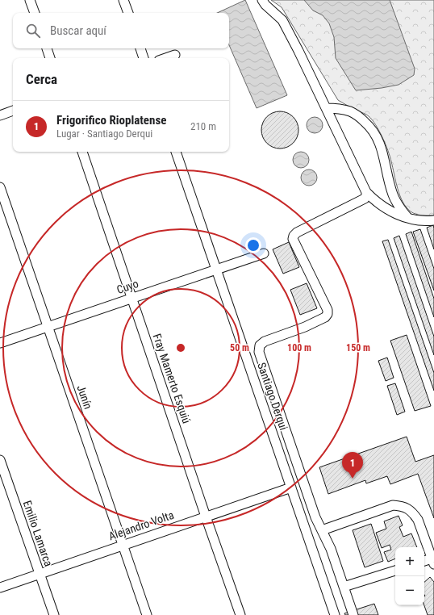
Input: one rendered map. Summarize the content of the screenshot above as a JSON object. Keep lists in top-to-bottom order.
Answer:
{
  "streets": {
    "street": [
      "Cuyo",
      "Fray Mamerto Esquiú",
      "Santiago Derqui",
      "Junín",
      "Alejandro Volta",
      "Emilio Lamarca"
    ]
  },
  "crossings": [
    ["Cuyo", "Fray Mamerto Esquiú"],
    ["Cuyo", "Santiago Derqui"],
    ["Cuyo", "Junín"],
    ["Fray Mamerto Esquiú", "Alejandro Volta"],
    ["Santiago Derqui", "Alejandro Volta"],
    ["Junín", "Alejandro Volta"],
    ["Alejandro Volta", "Emilio Lamarca"]
  ],
  "page": {
    "search": "Buscar aquí",
    "heading": "Cerca",
    "list": [
      {
        "mark": "1",
        "name": "Frigorifico Rioplatense",
        "note": "Lugar · Santiago Derqui",
        "value": "210 m"
      }
    ],
    "pins": "1",
    "map_buttons": ["+", "−"]
  },
  "rings": ["50 m", "100 m", "150 m"]
}
